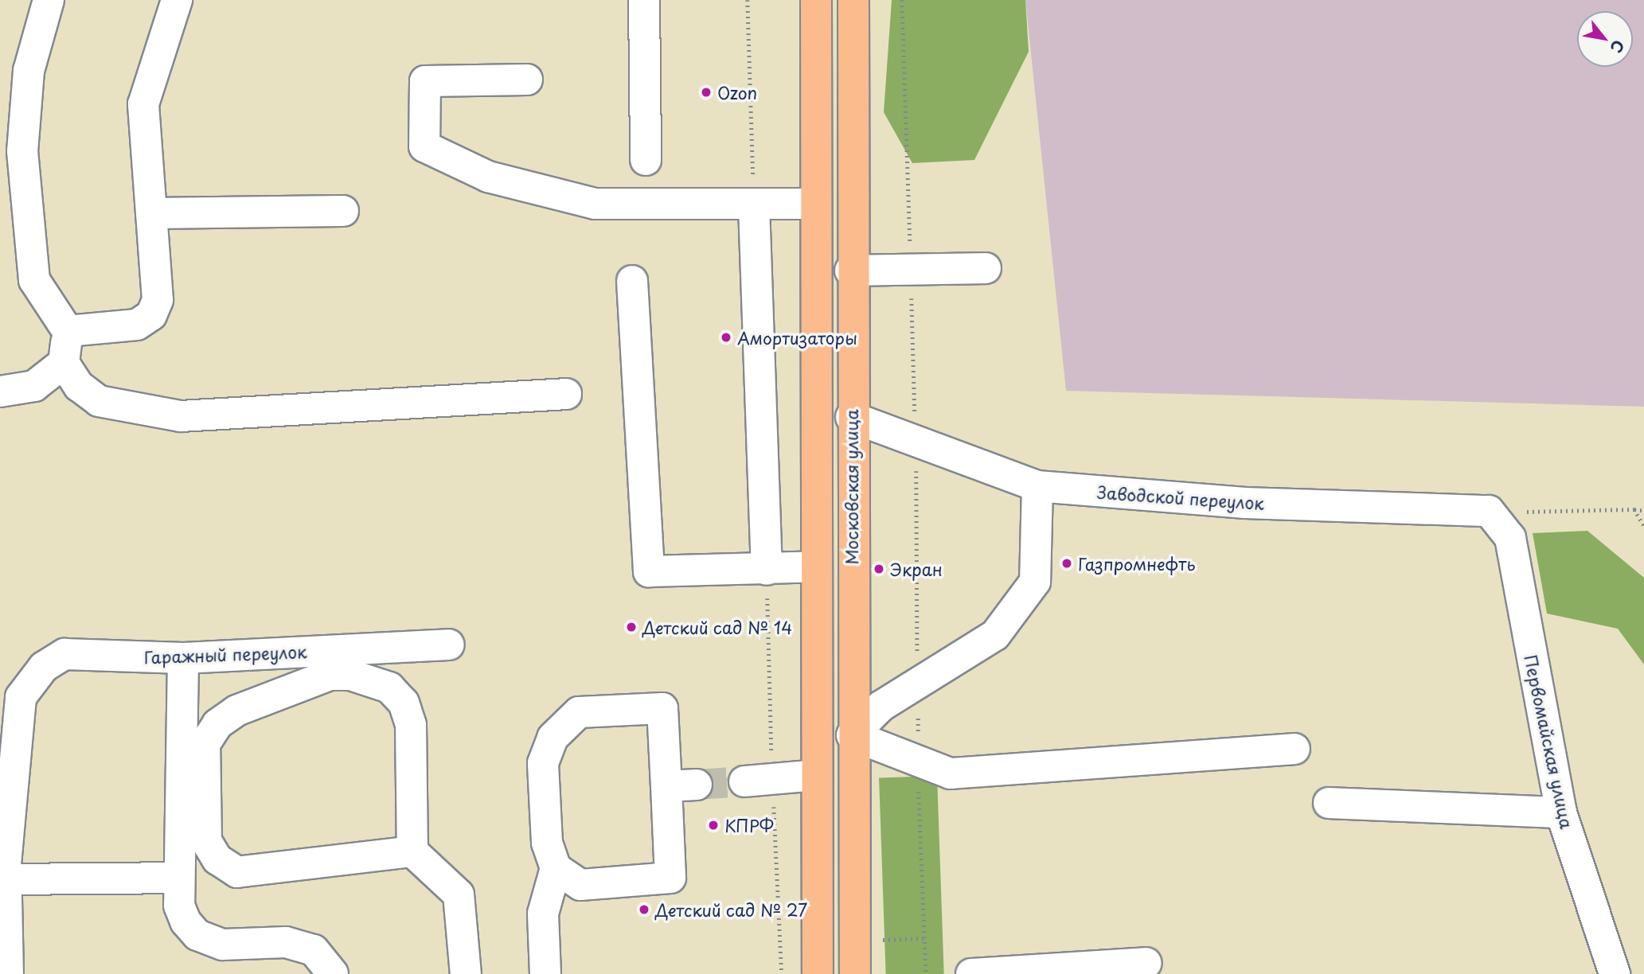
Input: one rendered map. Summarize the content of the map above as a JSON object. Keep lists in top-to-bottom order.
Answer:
{
  "streets": {
    "main road": ["Московская улица"],
    "street": ["Заводской переулок", "Гаражный переулок", "Первомайская улица"]
  },
  "crossings": [
    ["Московская улица", "Заводской переулок"],
    ["Заводской переулок", "Первомайская улица"]
  ],
  "places": [
    "Ozon",
    "Амортизаторы",
    "Газпромнефть",
    "Экран",
    "Детский сад № 14",
    "КПРФ",
    "Детский сад № 27"
  ],
  "north": "bottom right"
}
